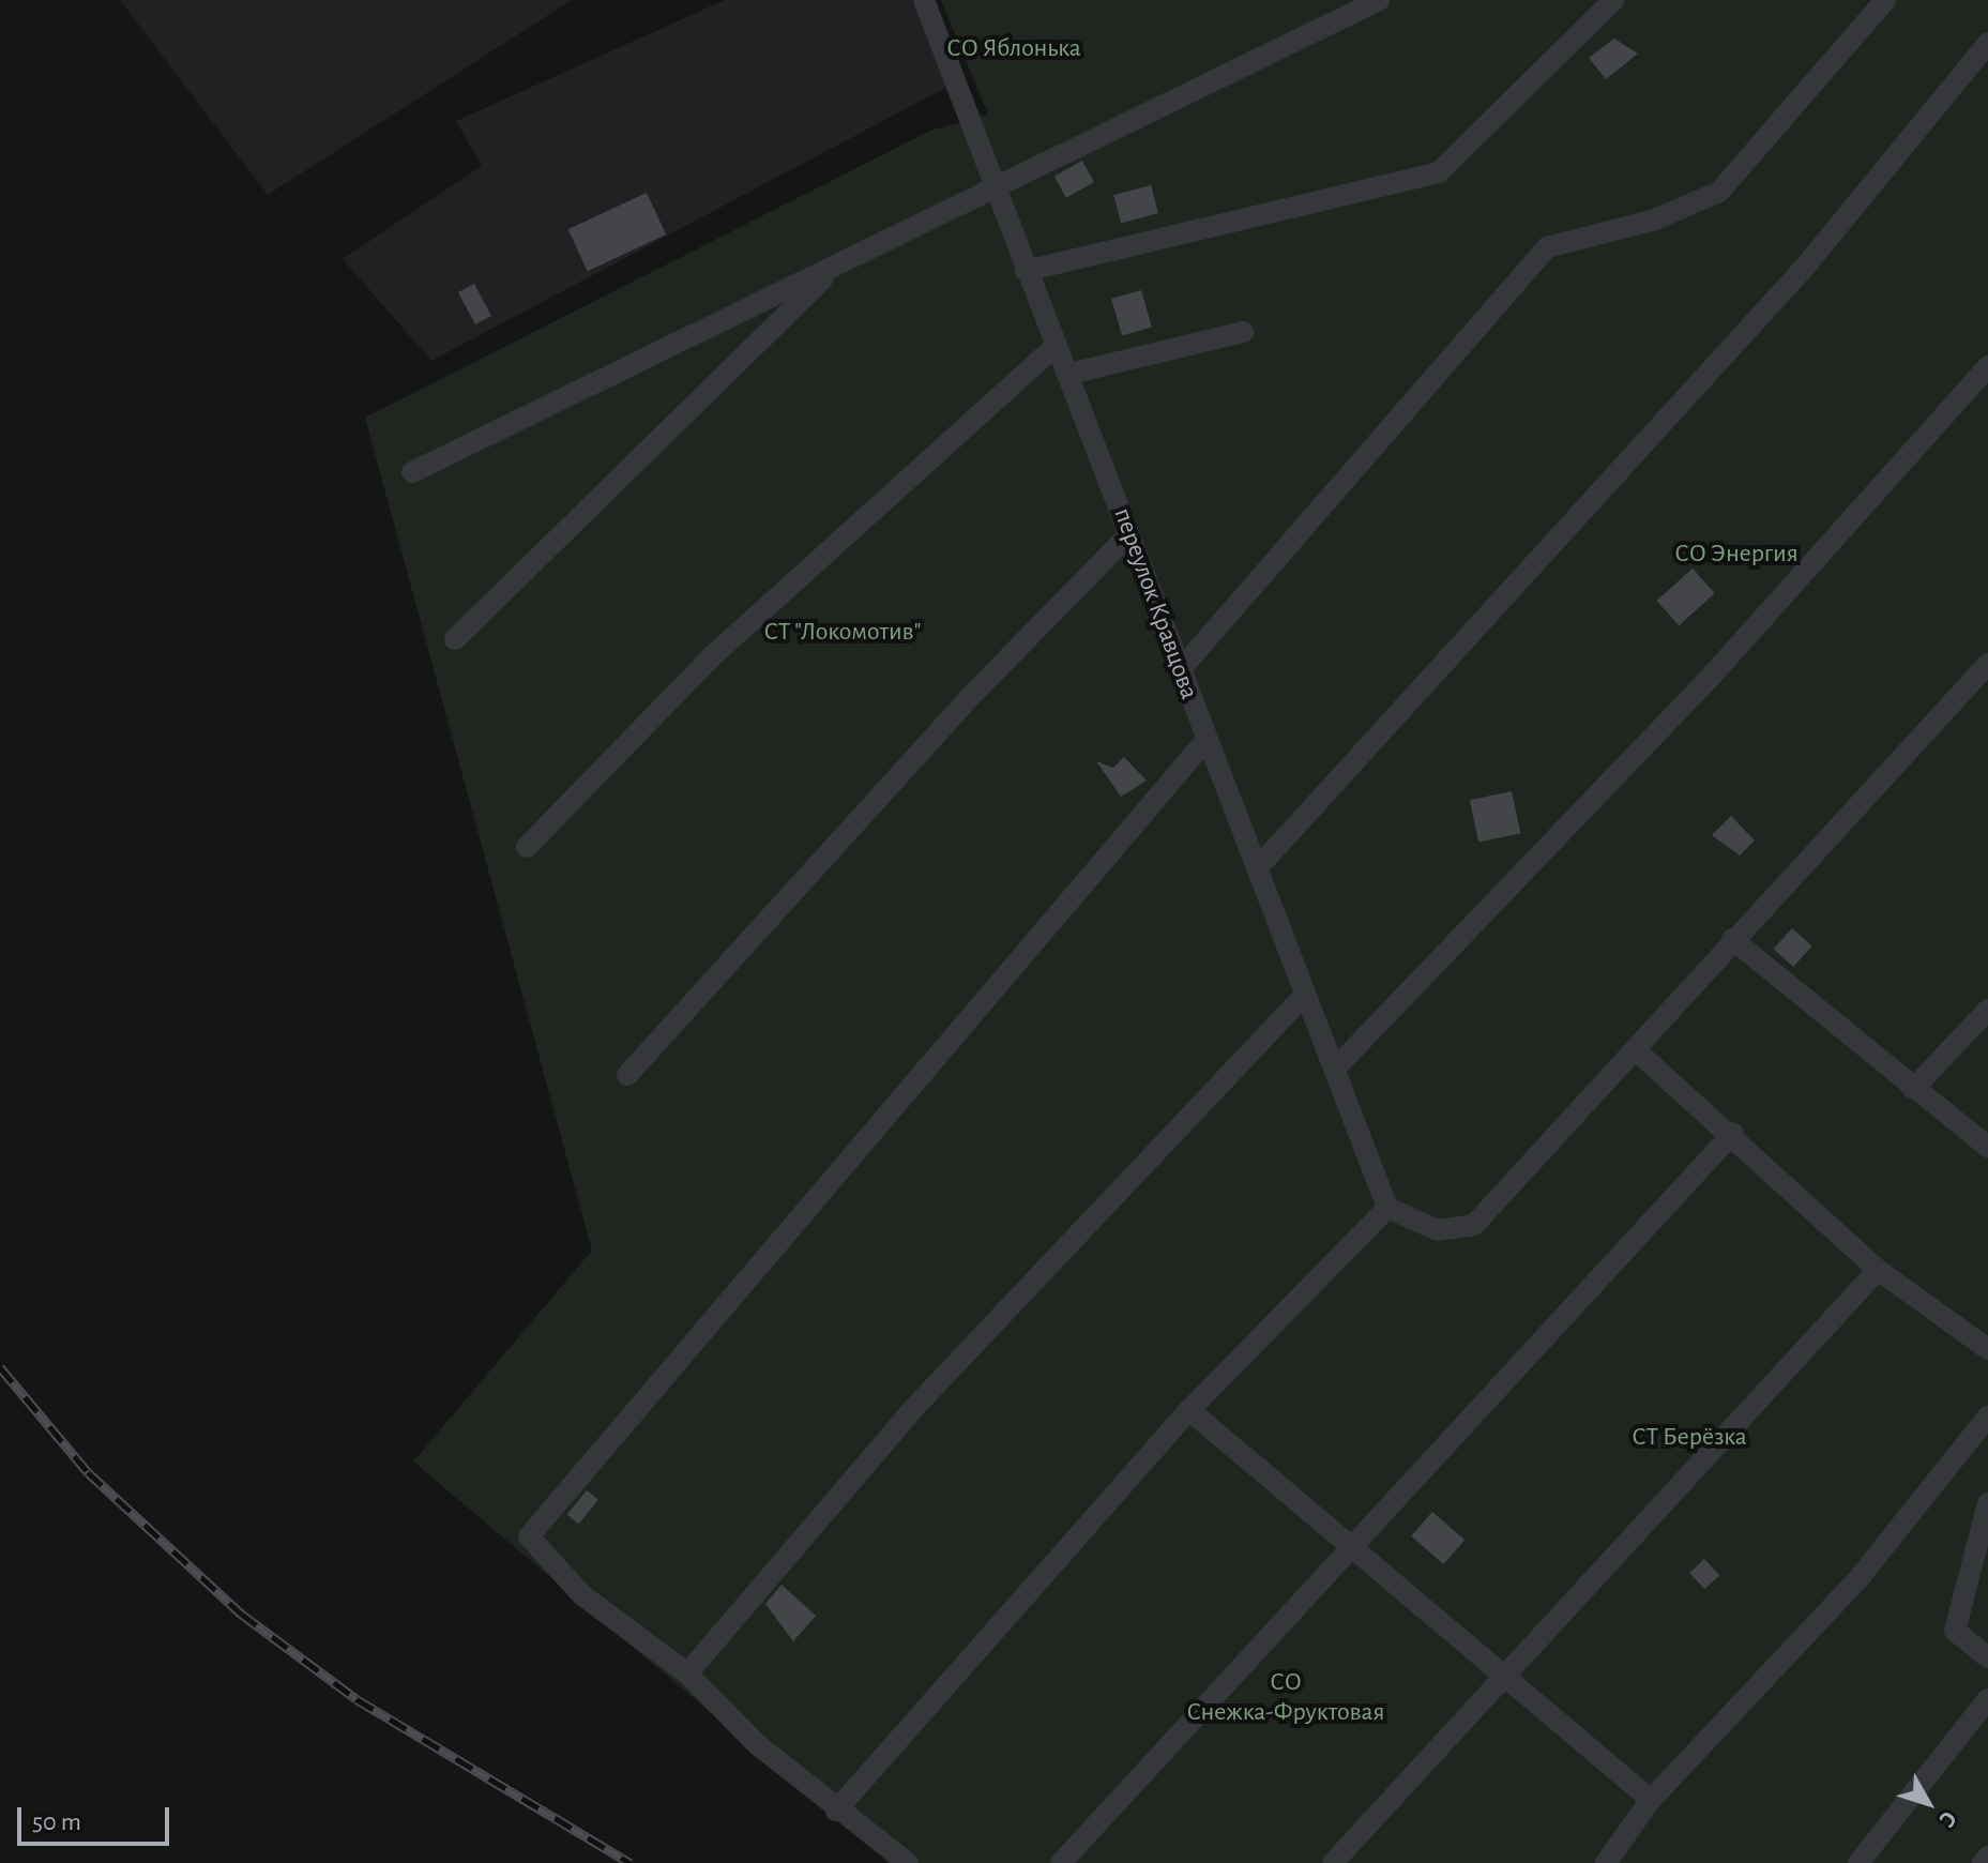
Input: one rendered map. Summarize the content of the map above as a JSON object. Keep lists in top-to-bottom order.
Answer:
{
  "streets": {
    "street": ["переулок Кравцова"]
  },
  "parks": [
    "СО Яблонька",
    "СО Энергия",
    "СТ \"Локомотив\"",
    "СТ Берёзка",
    "СО Снежка-Фруктовая"
  ],
  "scale_bar": "50 m",
  "north": "bottom right"
}
